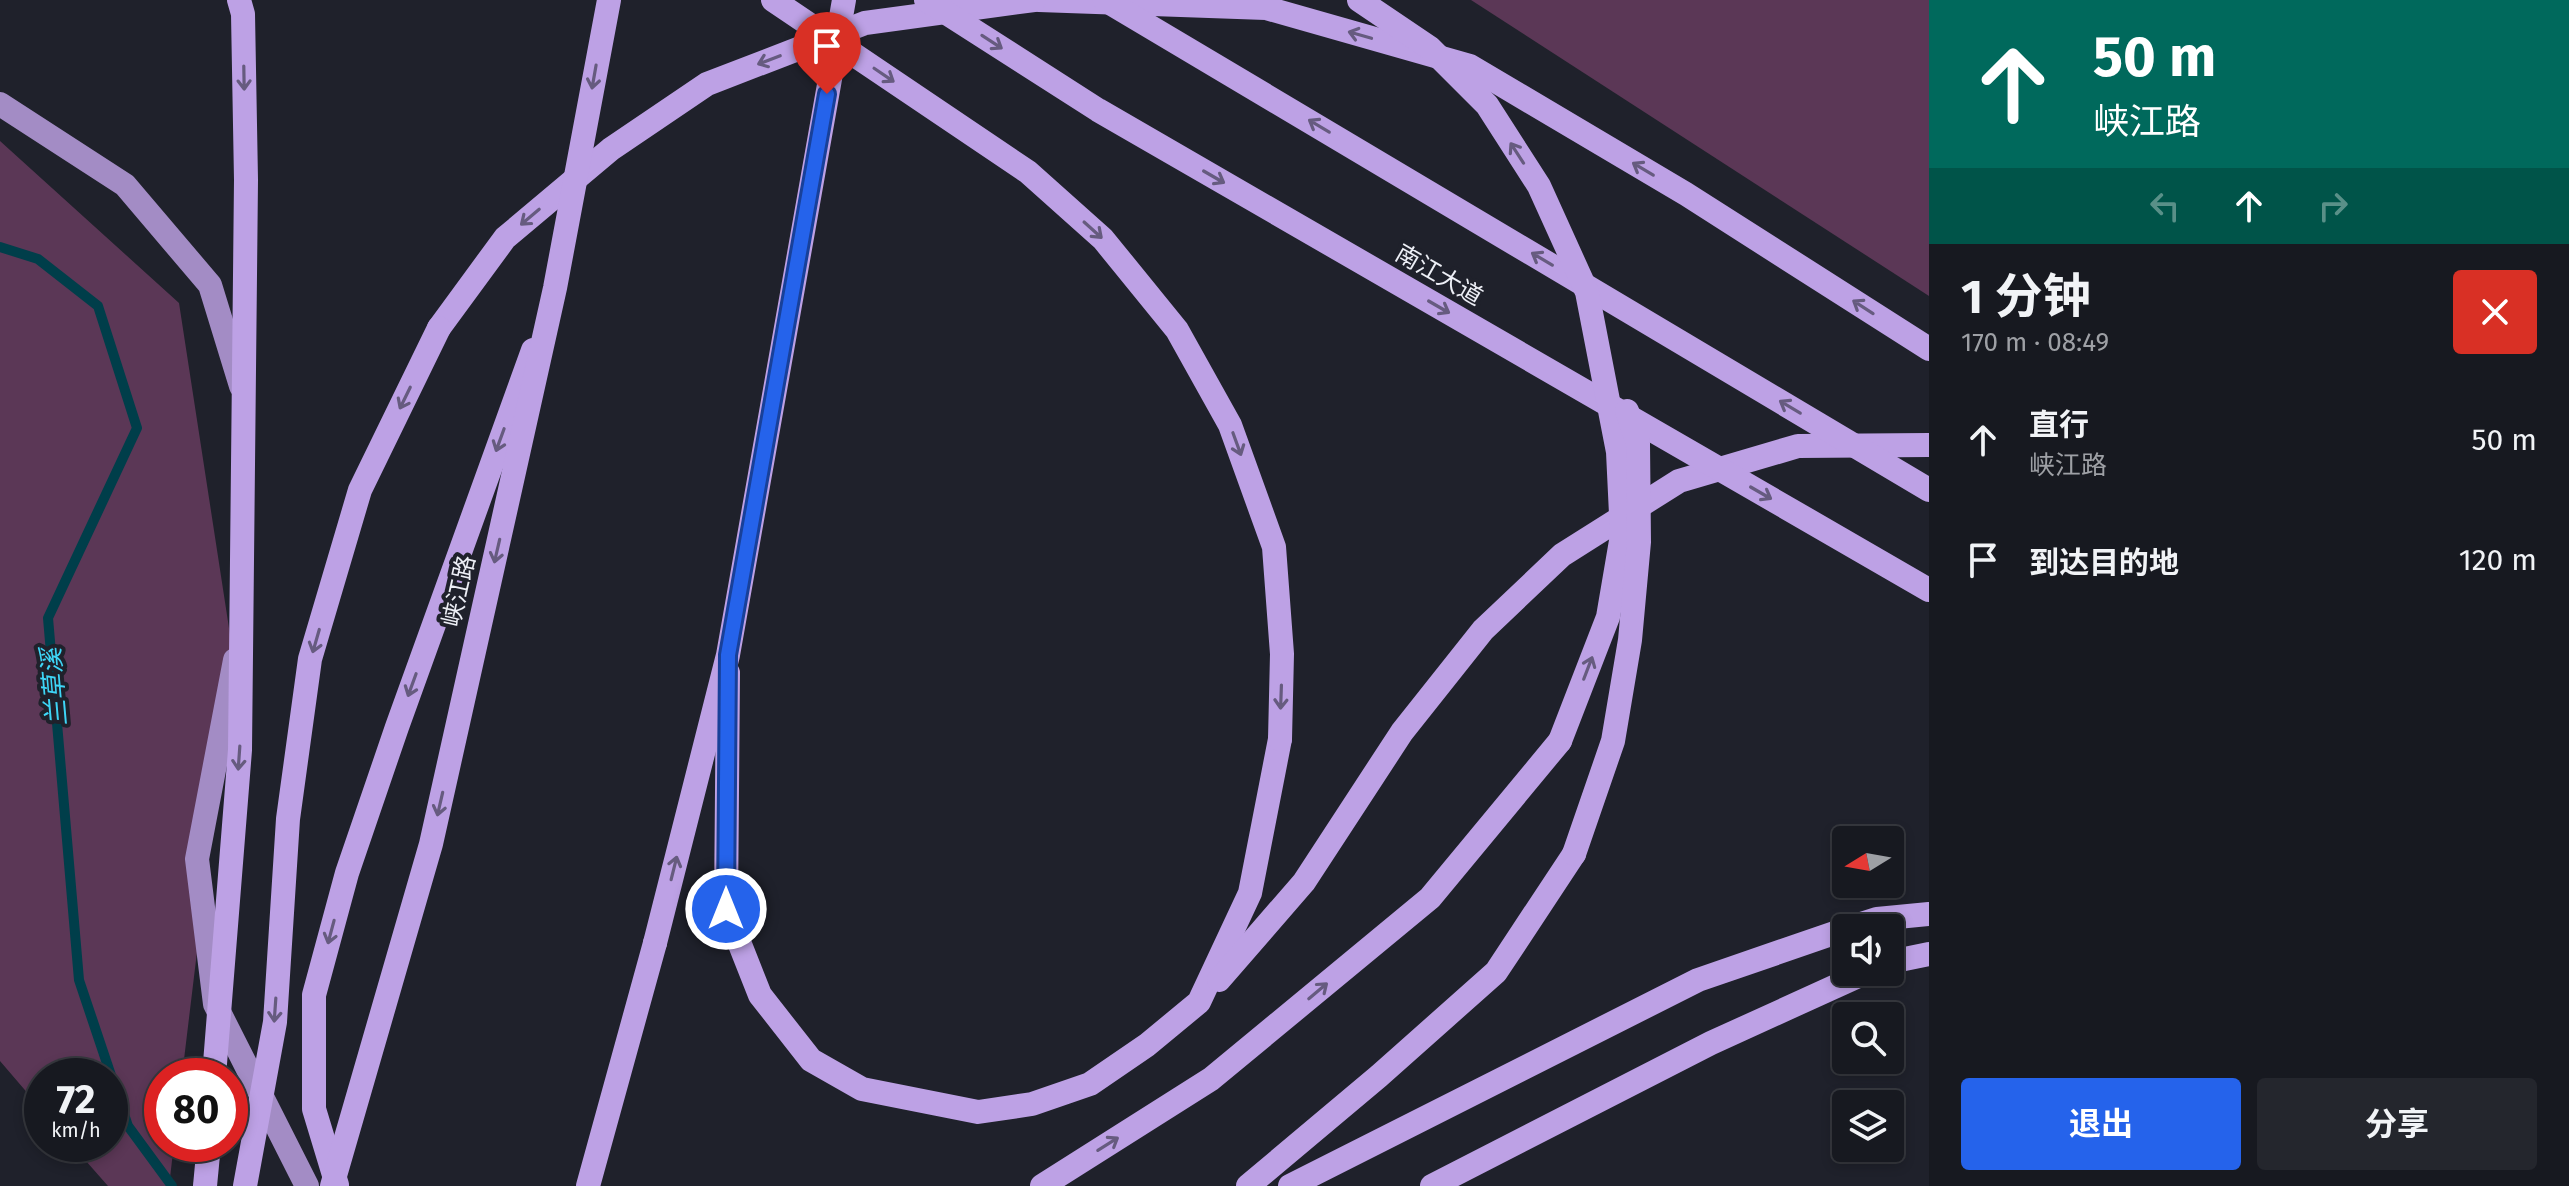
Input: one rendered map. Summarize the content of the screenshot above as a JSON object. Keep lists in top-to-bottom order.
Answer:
{
  "streets": {
    "highway": ["南江大道", "峡江路"]
  },
  "water": ["兰草溪"],
  "north": "left",
  "page": {
    "turn": ["50 m", "峡江路"],
    "heading": ["1 分钟", "170 m · 08:49"],
    "list": [
      {
        "name": "直行",
        "note": "峡江路",
        "value": "50 m"
      },
      {
        "name": "到达目的地",
        "value": "120 m"
      }
    ],
    "speed": "72 km/h",
    "limit": "80",
    "buttons": ["退出", "分享"]
  }
}
